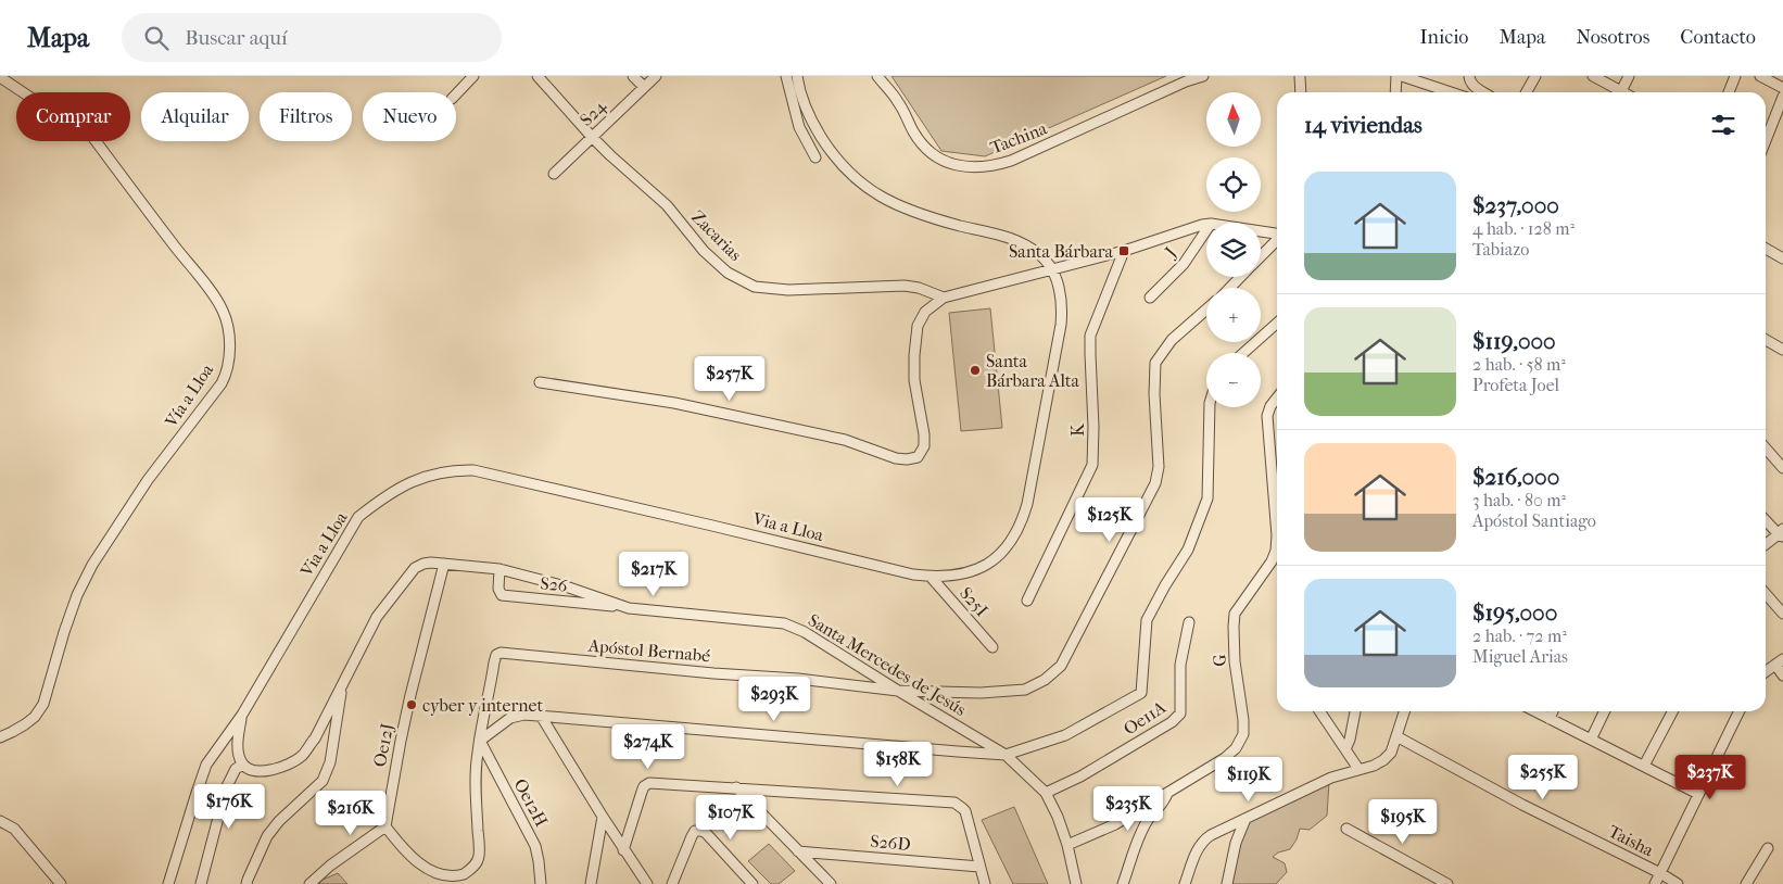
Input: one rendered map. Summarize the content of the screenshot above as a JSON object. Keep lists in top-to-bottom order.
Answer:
{
  "streets": {
    "street": [
      "S24",
      "Tachina",
      "Zacarias",
      "J",
      "Vía a Lloa",
      "K",
      "Via a Lloa",
      "S26",
      "S25I",
      "Apóstol Bernabé",
      "G",
      "Santa Mercedes de Jesús",
      "Oe11A",
      "Oe12J",
      "Oe12H",
      "Taisha",
      "S26D"
    ]
  },
  "crossings": [
    ["S24", "Zacarias"],
    ["Via a Lloa", "S25I"],
    ["S26", "Santa Mercedes de Jesús"],
    ["Apóstol Bernabé", "Santa Mercedes de Jesús"],
    ["Apóstol Bernabé", "Oe12H"],
    ["G", "Santa Mercedes de Jesús"],
    ["Santa Mercedes de Jesús", "Oe11A"],
    ["Santa Mercedes de Jesús", "Oe12J"]
  ],
  "places": {
    "transit": ["Santa Bárbara"],
    "other": ["Santa Bárbara Alta", "cyber y internet"]
  },
  "north": "top",
  "page": {
    "header": "Mapa",
    "search": "Buscar aquí",
    "nav": [
      "Inicio",
      "Mapa",
      "Nosotros",
      "Contacto"
    ],
    "map_buttons": ["+", "−"],
    "chip": [
      "Comprar",
      "Alquilar",
      "Filtros",
      "Nuevo"
    ],
    "heading": "14 viviendas",
    "list": [
      {
        "name": "$237,000",
        "note": "4 hab. · 128 m² · Tabiazo"
      },
      {
        "name": "$119,000",
        "note": "2 hab. · 58 m² · Profeta Joel"
      },
      {
        "name": "$216,000",
        "note": "3 hab. · 80 m² · Apóstol Santiago"
      },
      {
        "name": "$195,000",
        "note": "2 hab. · 72 m² · Miguel Arias"
      }
    ],
    "price": [
      "$257K",
      "$125K",
      "$217K",
      "$293K",
      "$274K",
      "$158K",
      "$255K",
      "$237K",
      "$119K",
      "$176K",
      "$235K",
      "$216K",
      "$107K",
      "$195K"
    ]
  }
}
